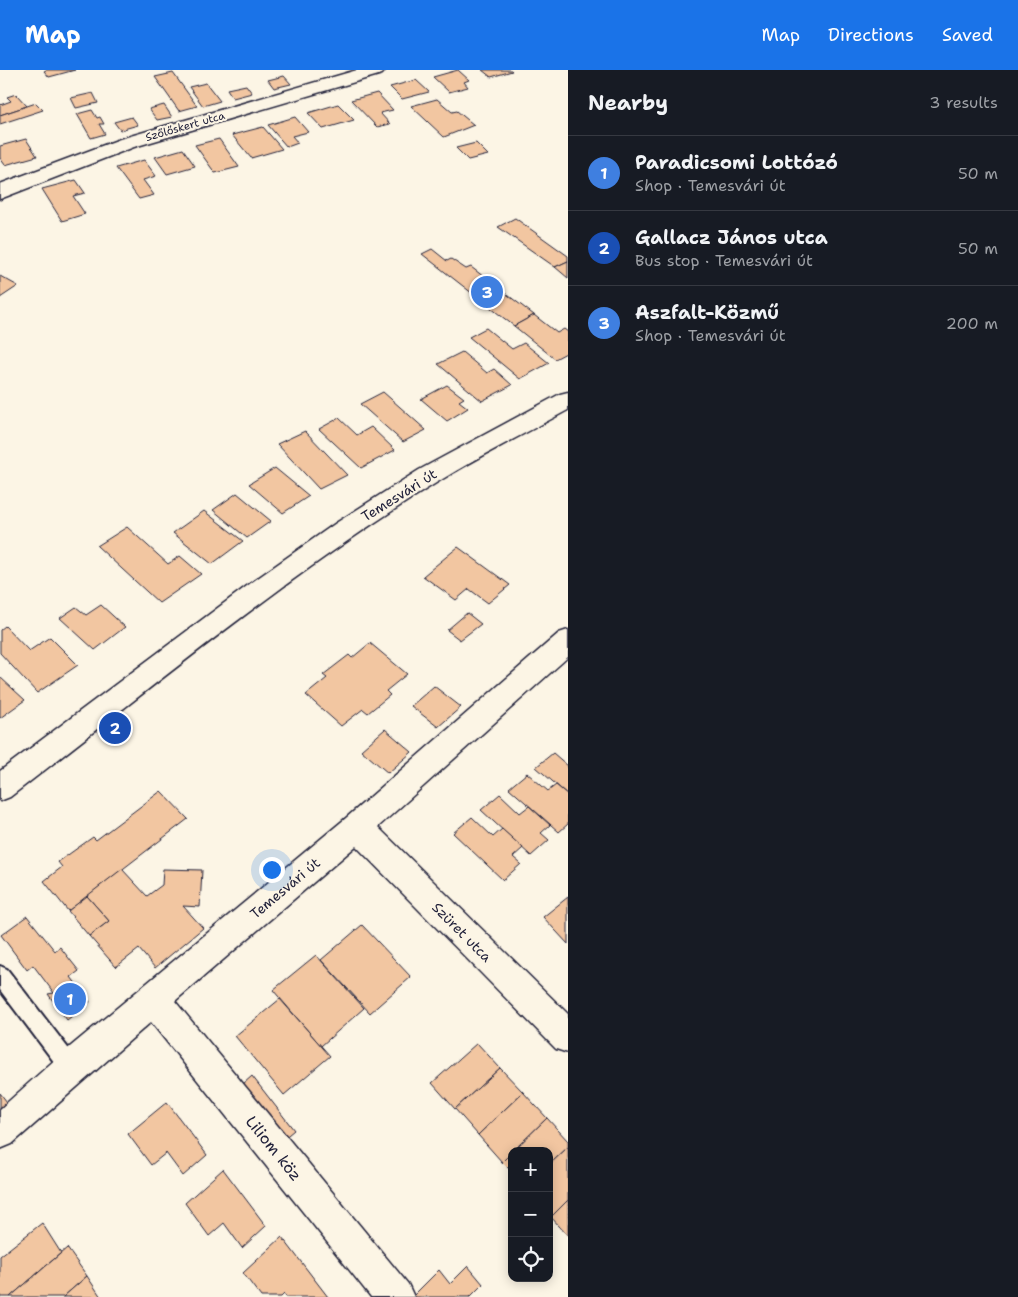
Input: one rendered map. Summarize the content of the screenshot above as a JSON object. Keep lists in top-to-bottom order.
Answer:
{
  "streets": {
    "street": [
      "Szőlőskert utca",
      "Temesvári út",
      "Szüret utca",
      "Liliom köz"
    ]
  },
  "crossings": [
    ["Temesvári út", "Szüret utca"],
    ["Temesvári út", "Liliom köz"]
  ],
  "page": {
    "header": "Map",
    "nav": ["Map", "Directions", "Saved"],
    "heading": ["Nearby", "3 results"],
    "list": [
      {
        "mark": "1",
        "name": "Paradicsomi Lottózó",
        "note": "Shop · Temesvári út",
        "value": "50 m"
      },
      {
        "mark": "2",
        "name": "Gallacz János utca",
        "note": "Bus stop · Temesvári út",
        "value": "50 m"
      },
      {
        "mark": "3",
        "name": "Aszfalt-Közmű",
        "note": "Shop · Temesvári út",
        "value": "200 m"
      }
    ],
    "pins": ["3", "2", "1"],
    "map_buttons": ["+", "−"]
  }
}
